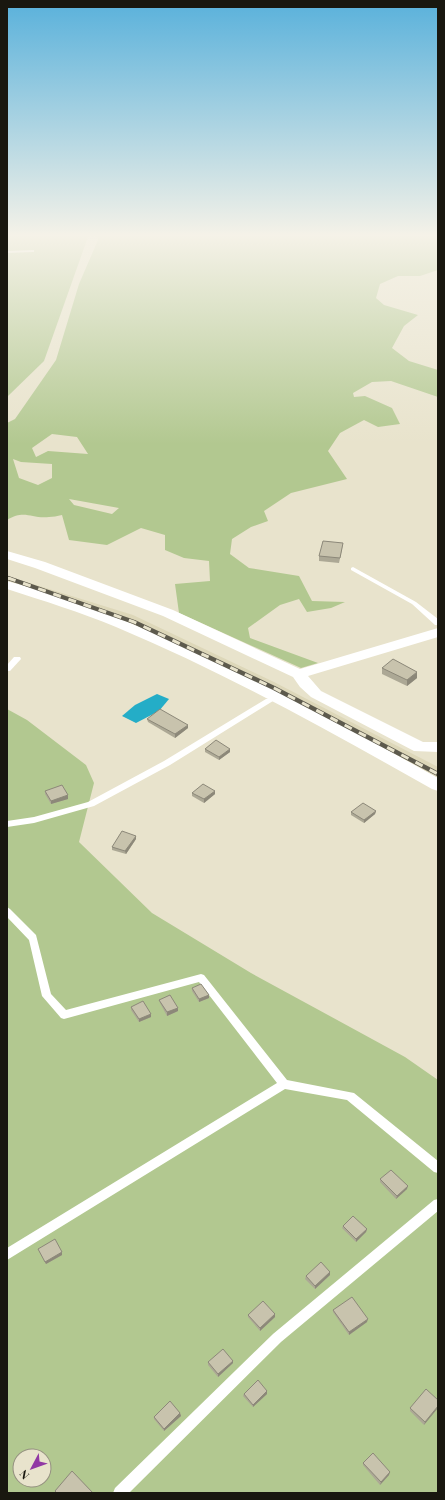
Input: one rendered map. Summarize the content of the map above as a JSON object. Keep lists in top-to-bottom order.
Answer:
{
  "north": "bottom left"
}
